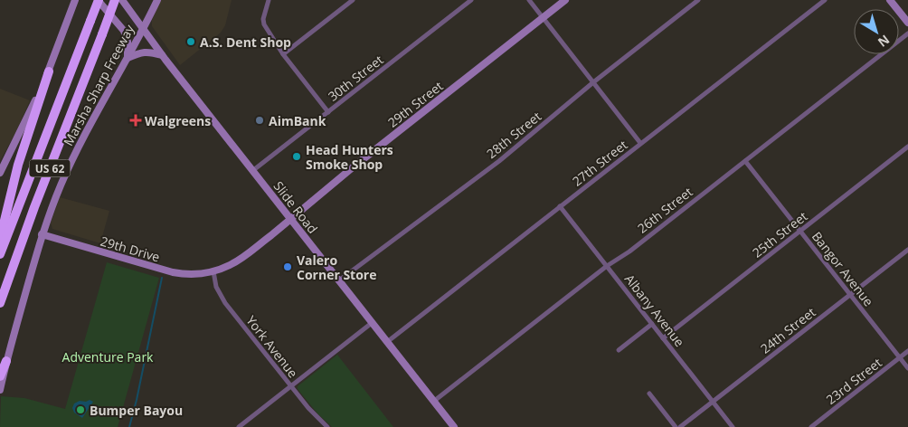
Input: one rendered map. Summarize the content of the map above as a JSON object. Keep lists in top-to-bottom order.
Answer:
{
  "streets": {
    "highway": ["Marsha Sharp Freeway", "US 62"],
    "main road": ["29th Street", "Slide Road", "29th Drive"],
    "street": [
      "30th Street",
      "28th Street",
      "27th Street",
      "26th Street",
      "25th Street",
      "Bangor Avenue",
      "Albany Avenue",
      "24th Street",
      "York Avenue",
      "23rd Street"
    ]
  },
  "crossings": [
    ["30th Street", "Slide Road"],
    ["Marsha Sharp Freeway", "Slide Road"],
    ["Marsha Sharp Freeway", "29th Drive"],
    ["29th Street", "Slide Road"],
    ["29th Street", "29th Drive"],
    ["29th Street", "York Avenue"],
    ["28th Street", "Slide Road"],
    ["27th Street", "Slide Road"],
    ["27th Street", "Albany Avenue"],
    ["Slide Road", "26th Street"],
    ["26th Street", "Bangor Avenue"],
    ["26th Street", "Albany Avenue"],
    ["25th Street", "Bangor Avenue"],
    ["25th Street", "Albany Avenue"],
    ["29th Drive", "York Avenue"],
    ["Bangor Avenue", "24th Street"],
    ["Bangor Avenue", "23rd Street"],
    ["Albany Avenue", "24th Street"]
  ],
  "parks": ["Adventure Park"],
  "places": {
    "other": [
      "A.S. Dent Shop",
      "AimBank",
      "Head Hunters Smoke Shop",
      "Valero Corner Store",
      "Bumper Bayou"
    ],
    "health": ["Walgreens"]
  },
  "north": "bottom right"
}
